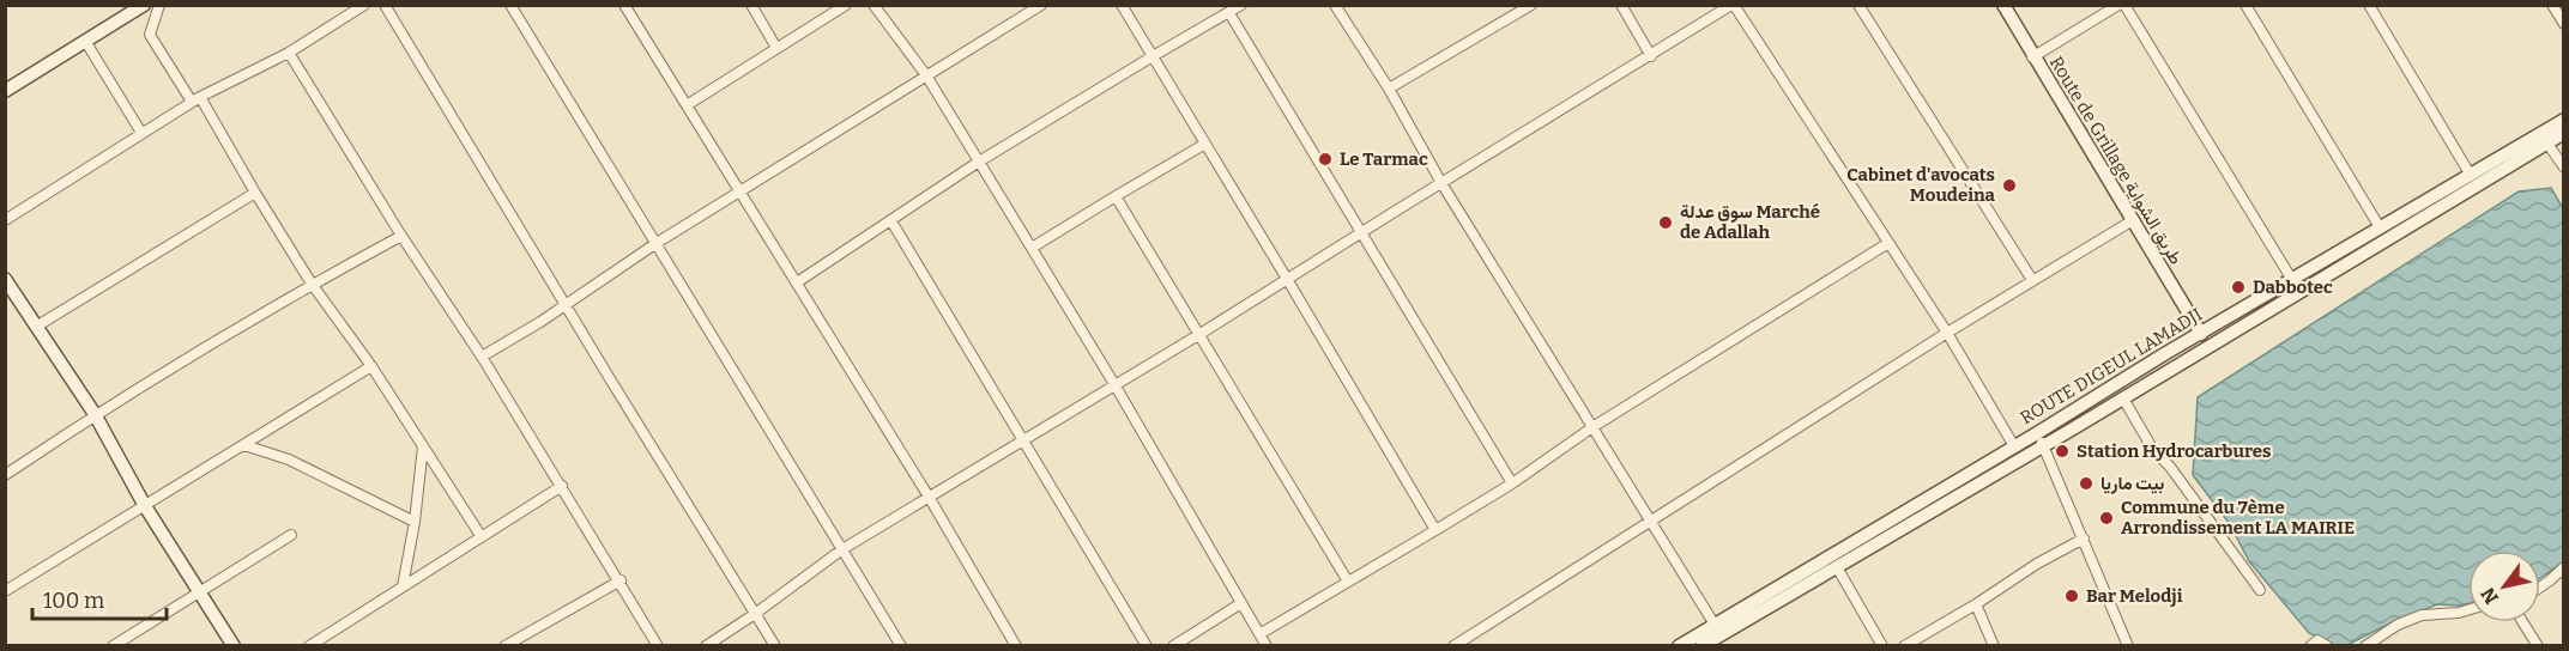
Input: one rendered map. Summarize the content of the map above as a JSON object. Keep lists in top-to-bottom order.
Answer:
{
  "streets": {
    "main road": ["Route de Grillage طريق الشواية", "ROUTE DIGEUL LAMADJI"]
  },
  "crossings": [
    ["Route de Grillage طريق الشواية", "ROUTE DIGEUL LAMADJI"]
  ],
  "places": [
    "Le Tarmac",
    "Cabinet d'avocats Moudeina",
    "سوق عدلة Marché de Adallah",
    "Dabbotec",
    "Station Hydrocarbures",
    "بيت ماريا",
    "Commune du 7ème Arrondissement LA MAIRIE",
    "Bar Melodji"
  ],
  "scale_bar": "100 m",
  "north": "bottom left"
}
